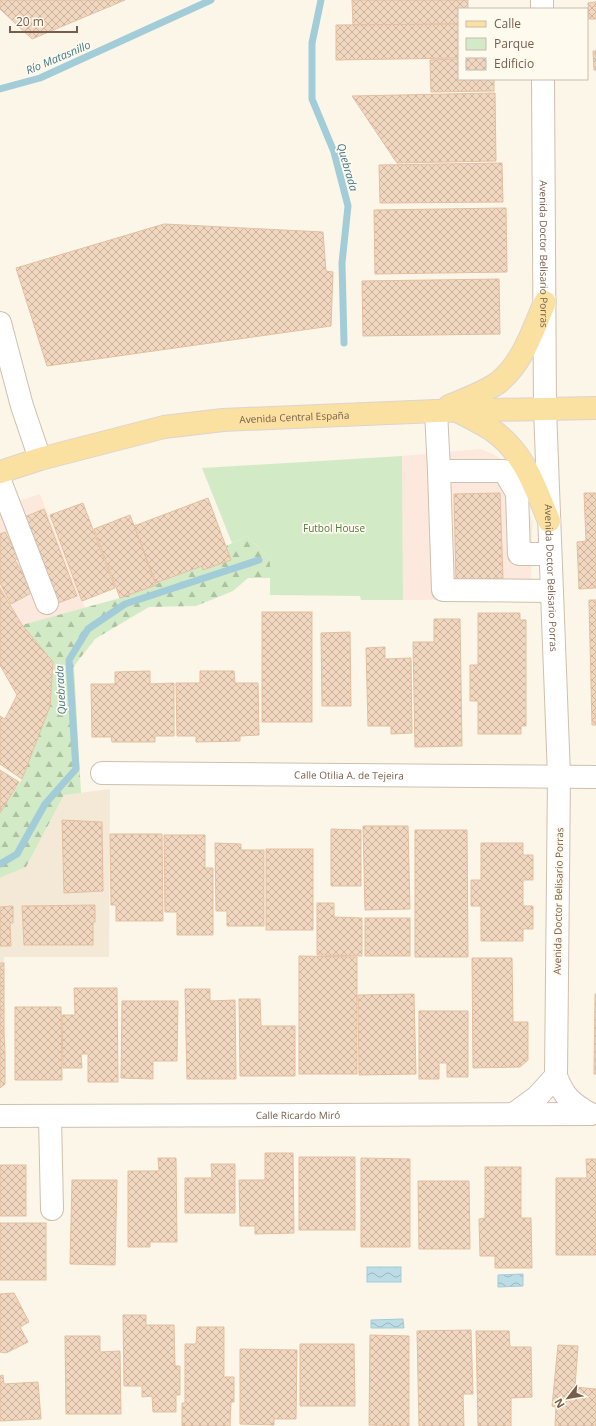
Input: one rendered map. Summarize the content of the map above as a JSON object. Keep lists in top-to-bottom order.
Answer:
{
  "streets": {
    "main road": ["Avenida Central España"],
    "street": ["Avenida Doctor Belisario Porras", "Calle Otilia A. de Tejeira", "Calle Ricardo Miró"]
  },
  "crossings": [
    ["Avenida Doctor Belisario Porras", "Avenida Central España"],
    ["Avenida Doctor Belisario Porras", "Calle Otilia A. de Tejeira"],
    ["Avenida Doctor Belisario Porras", "Calle Ricardo Miró"]
  ],
  "water": ["Río Matasnillo", "Quebrada"],
  "parks": ["Futbol House"],
  "legend": ["Calle", "Parque", "Edificio"],
  "scale_bar": "20 m",
  "north": "bottom left"
}
